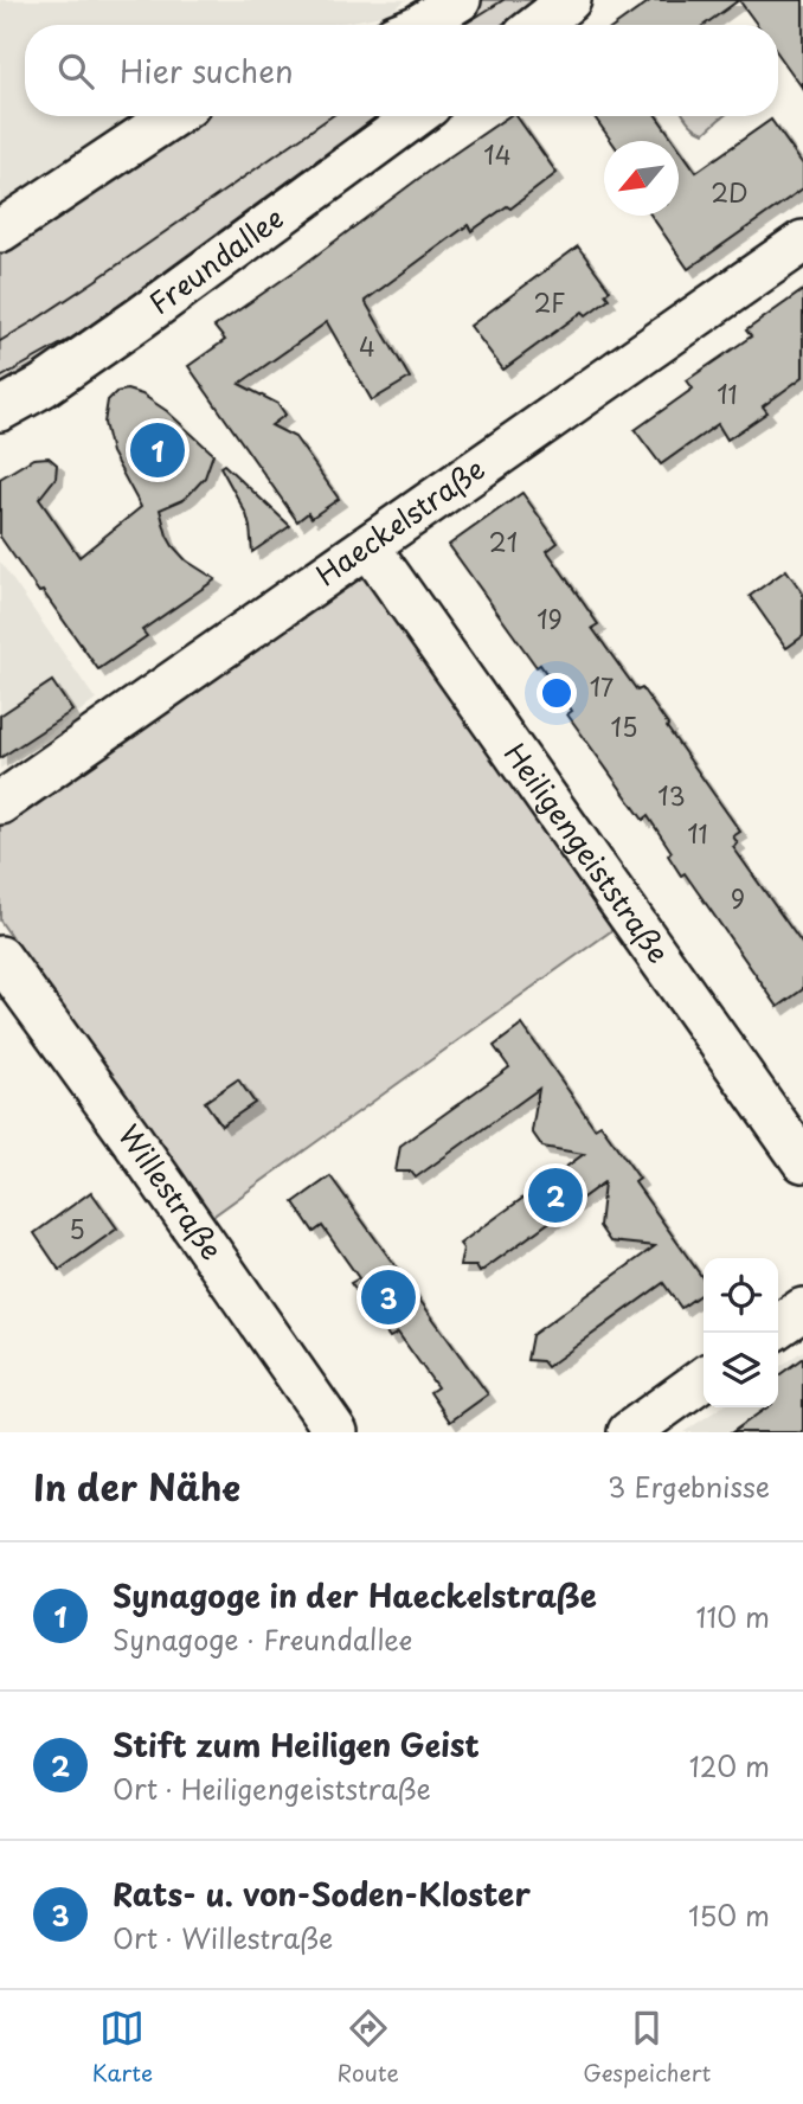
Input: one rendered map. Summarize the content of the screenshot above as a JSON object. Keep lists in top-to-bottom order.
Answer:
{
  "streets": {
    "street": [
      "Freundallee",
      "Haeckelstraße",
      "Heiligengeiststraße",
      "Willestraße"
    ]
  },
  "crossings": [
    ["Haeckelstraße", "Heiligengeiststraße"]
  ],
  "house_numbers": [
    "14",
    "2D",
    "2F",
    "4",
    "11",
    "21",
    "19",
    "17",
    "15",
    "13",
    "11",
    "9",
    "5"
  ],
  "north": "bottom left",
  "page": {
    "search": "Hier suchen",
    "pins": ["1", "2", "3"],
    "heading": ["In der Nähe", "3 Ergebnisse"],
    "list": [
      {
        "mark": "1",
        "name": "Synagoge in der Haeckelstraße",
        "note": "Synagoge · Freundallee",
        "value": "110 m"
      },
      {
        "mark": "2",
        "name": "Stift zum Heiligen Geist",
        "note": "Ort · Heiligengeiststraße",
        "value": "120 m"
      },
      {
        "mark": "3",
        "name": "Rats- u. von-Soden-Kloster",
        "note": "Ort · Willestraße",
        "value": "150 m"
      }
    ],
    "nav": ["Karte", "Route", "Gespeichert"]
  }
}
